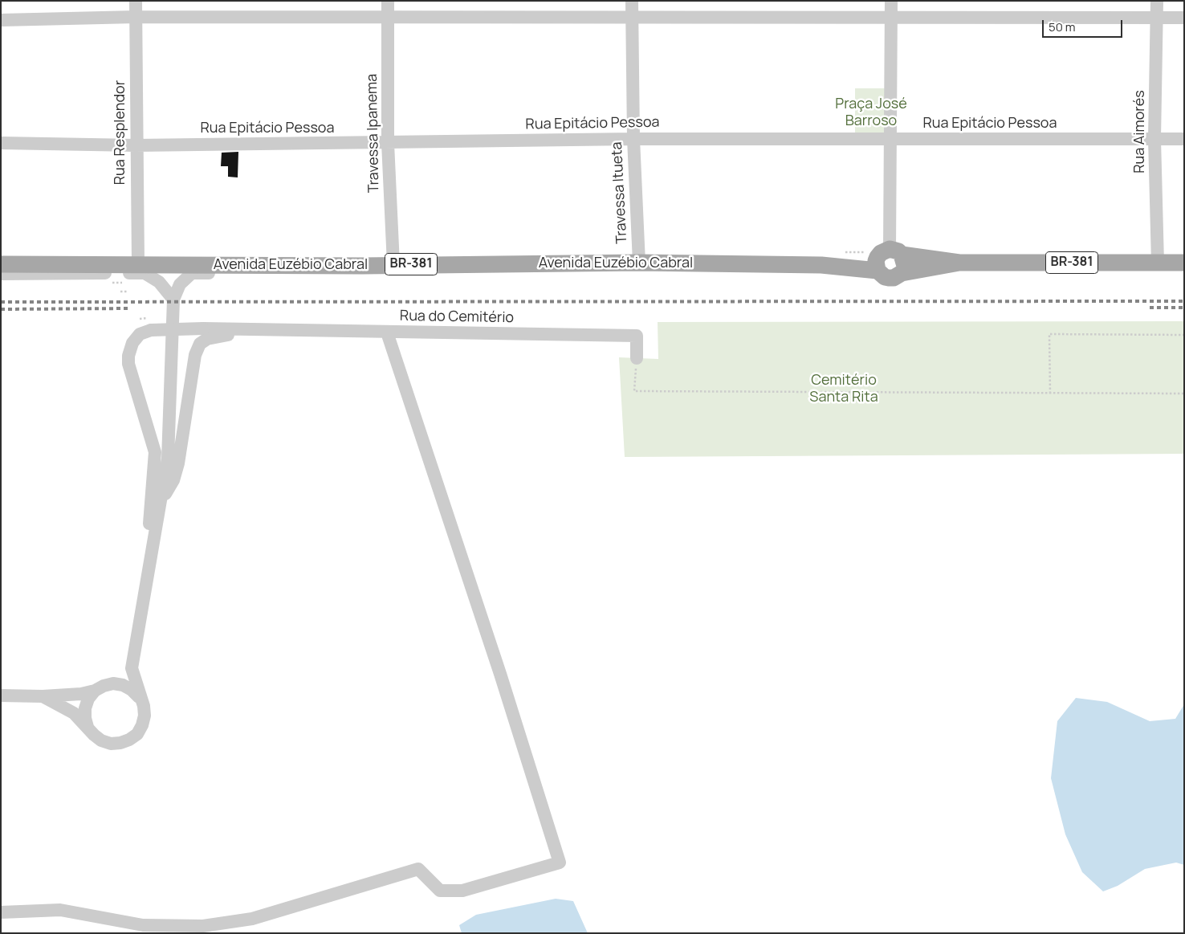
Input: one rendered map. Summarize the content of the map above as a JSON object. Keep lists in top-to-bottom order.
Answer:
{
  "streets": {
    "main road": ["BR-381", "Avenida Euzébio Cabral"],
    "street": [
      "Rua Epitácio Pessoa",
      "Rua Aimorés",
      "Rua Resplendor",
      "Travessa Ipanema",
      "Travessa Itueta",
      "Rua do Cemitério"
    ]
  },
  "crossings": [
    ["Rua Epitácio Pessoa", "Rua Aimorés"],
    ["Rua Epitácio Pessoa", "Rua Resplendor"],
    ["Rua Epitácio Pessoa", "Travessa Ipanema"],
    ["Rua Epitácio Pessoa", "Travessa Itueta"],
    ["Rua Aimorés", "Avenida Euzébio Cabral"],
    ["Rua Resplendor", "Avenida Euzébio Cabral"],
    ["Travessa Ipanema", "Avenida Euzébio Cabral"],
    ["Travessa Itueta", "Avenida Euzébio Cabral"]
  ],
  "parks": ["Praça José Barroso", "Cemitério Santa Rita"],
  "scale_bar": "50 m"
}
